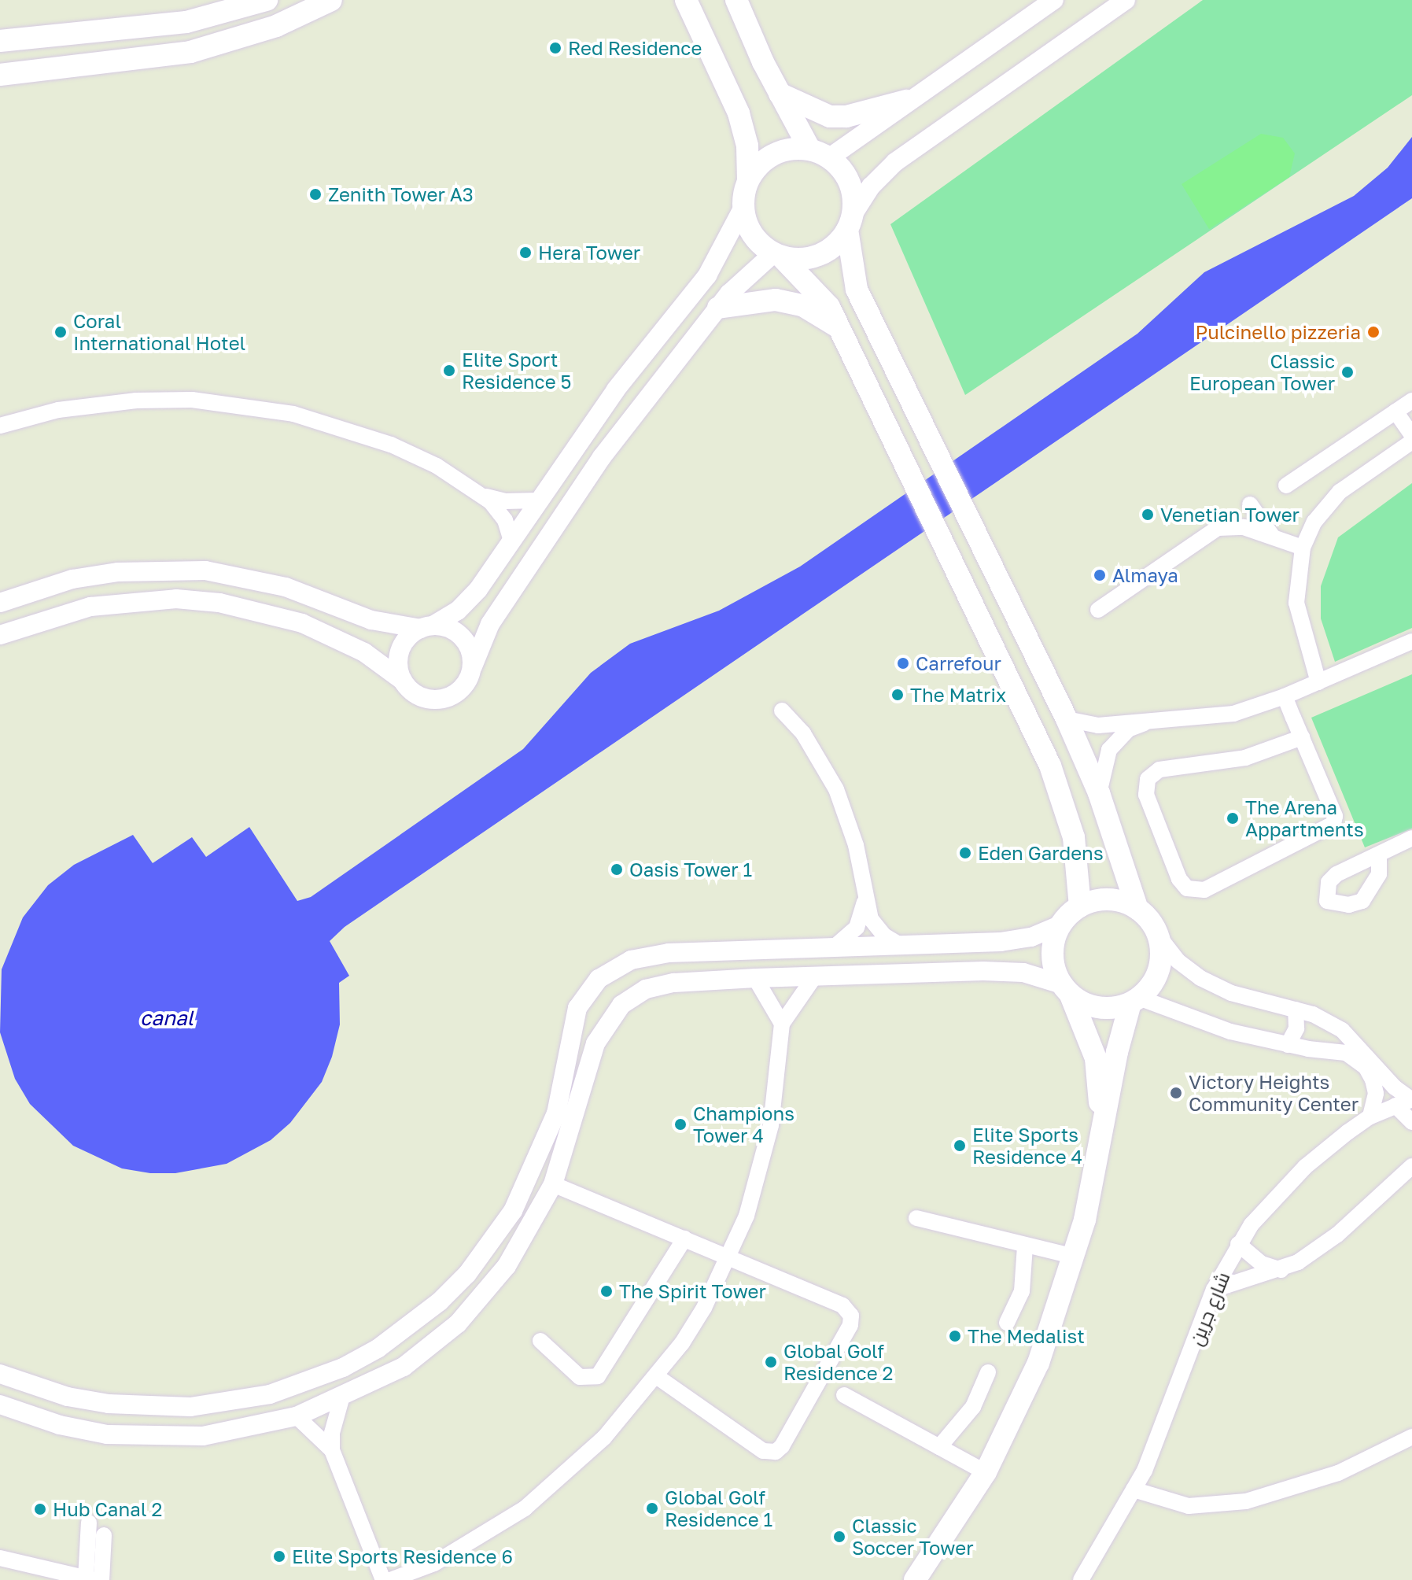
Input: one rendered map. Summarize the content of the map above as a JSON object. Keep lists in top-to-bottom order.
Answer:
{
  "streets": {
    "street": ["شارع جرين"]
  },
  "water": ["canal"],
  "places": [
    "Red Residence",
    "Zenith Tower A3",
    "Hera Tower",
    "Coral International Hotel",
    "Pulcinello pizzeria",
    "Elite Sport Residence 5",
    "Classic European Tower",
    "Venetian Tower",
    "Almaya",
    "Carrefour",
    "The Matrix",
    "The Arena Appartments",
    "Eden Gardens",
    "Oasis Tower 1",
    "Victory Heights Community Center",
    "Champions Tower 4",
    "Elite Sports Residence 4",
    "The Spirit Tower",
    "The Medalist",
    "Global Golf Residence 2",
    "Global Golf Residence 1",
    "Hub Canal 2",
    "Classic Soccer Tower",
    "Elite Sports Residence 6"
  ]
}
